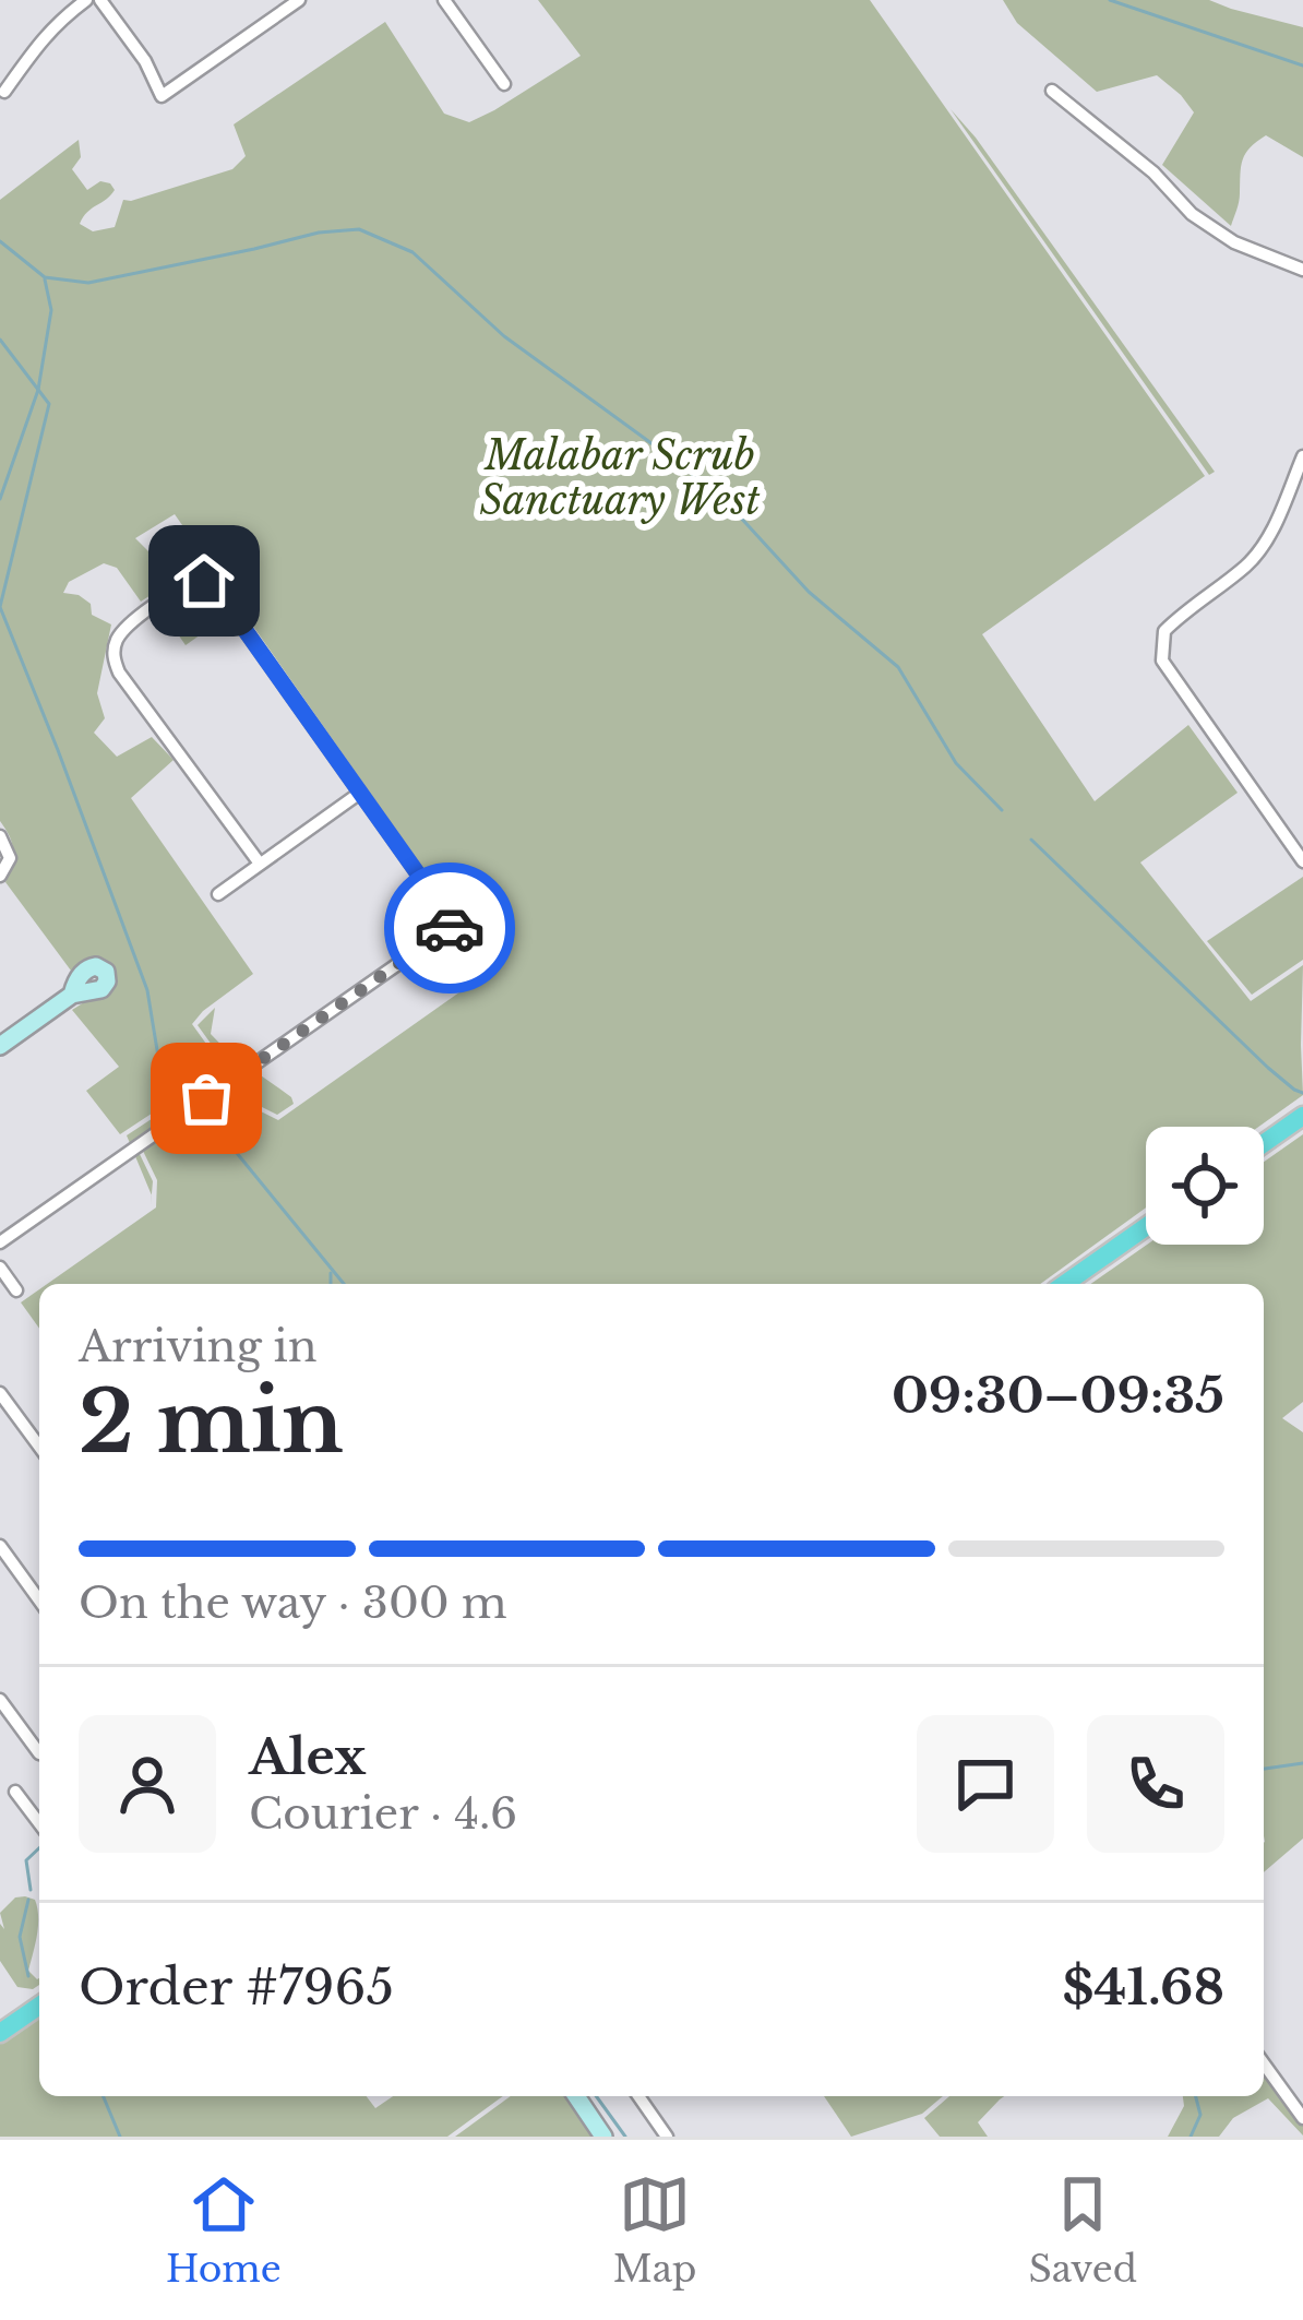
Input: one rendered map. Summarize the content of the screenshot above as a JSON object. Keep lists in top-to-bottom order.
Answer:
{
  "parks": ["Malabar Scrub Sanctuary West"],
  "page": {
    "heading": ["2 min", "Arriving in", "09:30–09:35"],
    "panel": [
      "Alex",
      "Courier · 4.6",
      "Order #7965",
      "$41.68"
    ],
    "bar": "On the way · 300 m",
    "tabs": ["Home", "Map", "Saved"]
  }
}
